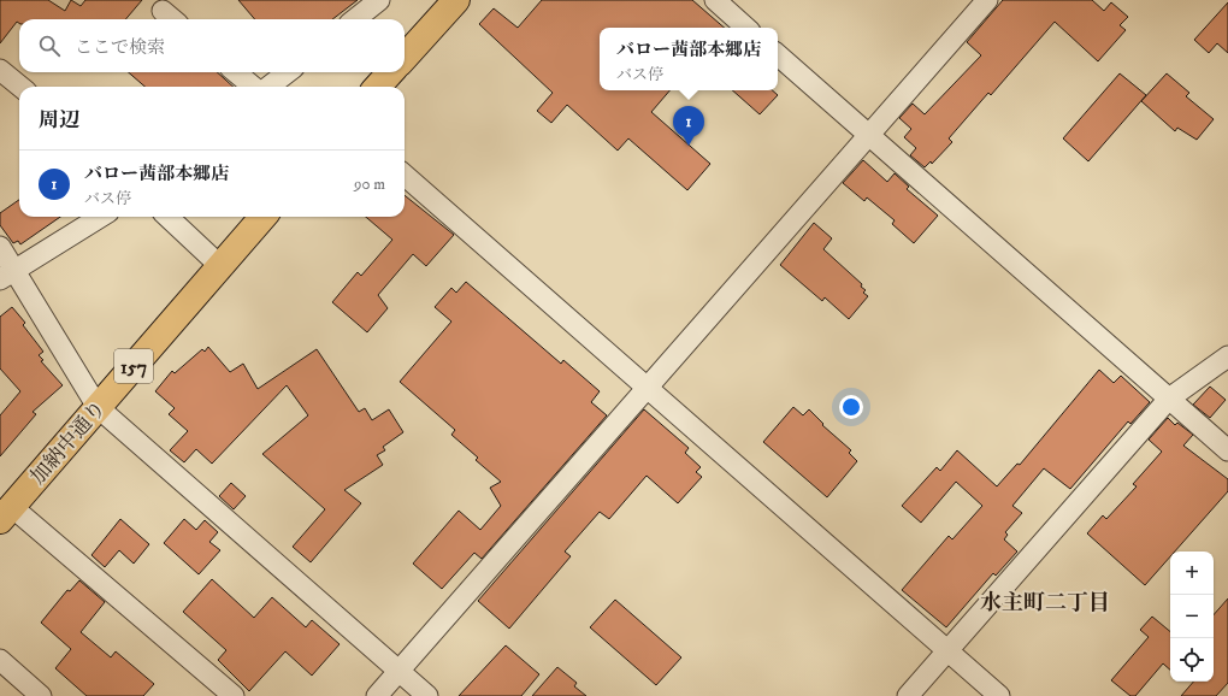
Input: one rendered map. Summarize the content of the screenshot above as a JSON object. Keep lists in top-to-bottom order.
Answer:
{
  "streets": {
    "highway": ["157", "加納中通り"]
  },
  "districts": ["水主町二丁目"],
  "page": {
    "search": "ここで検索",
    "popup": ["バロー茜部本郷店", "バス停"],
    "heading": "周辺",
    "pins": "1",
    "list": [
      {
        "mark": "1",
        "name": "バロー茜部本郷店",
        "note": "バス停",
        "value": "90 m"
      }
    ],
    "map_buttons": ["+", "−"]
  }
}
